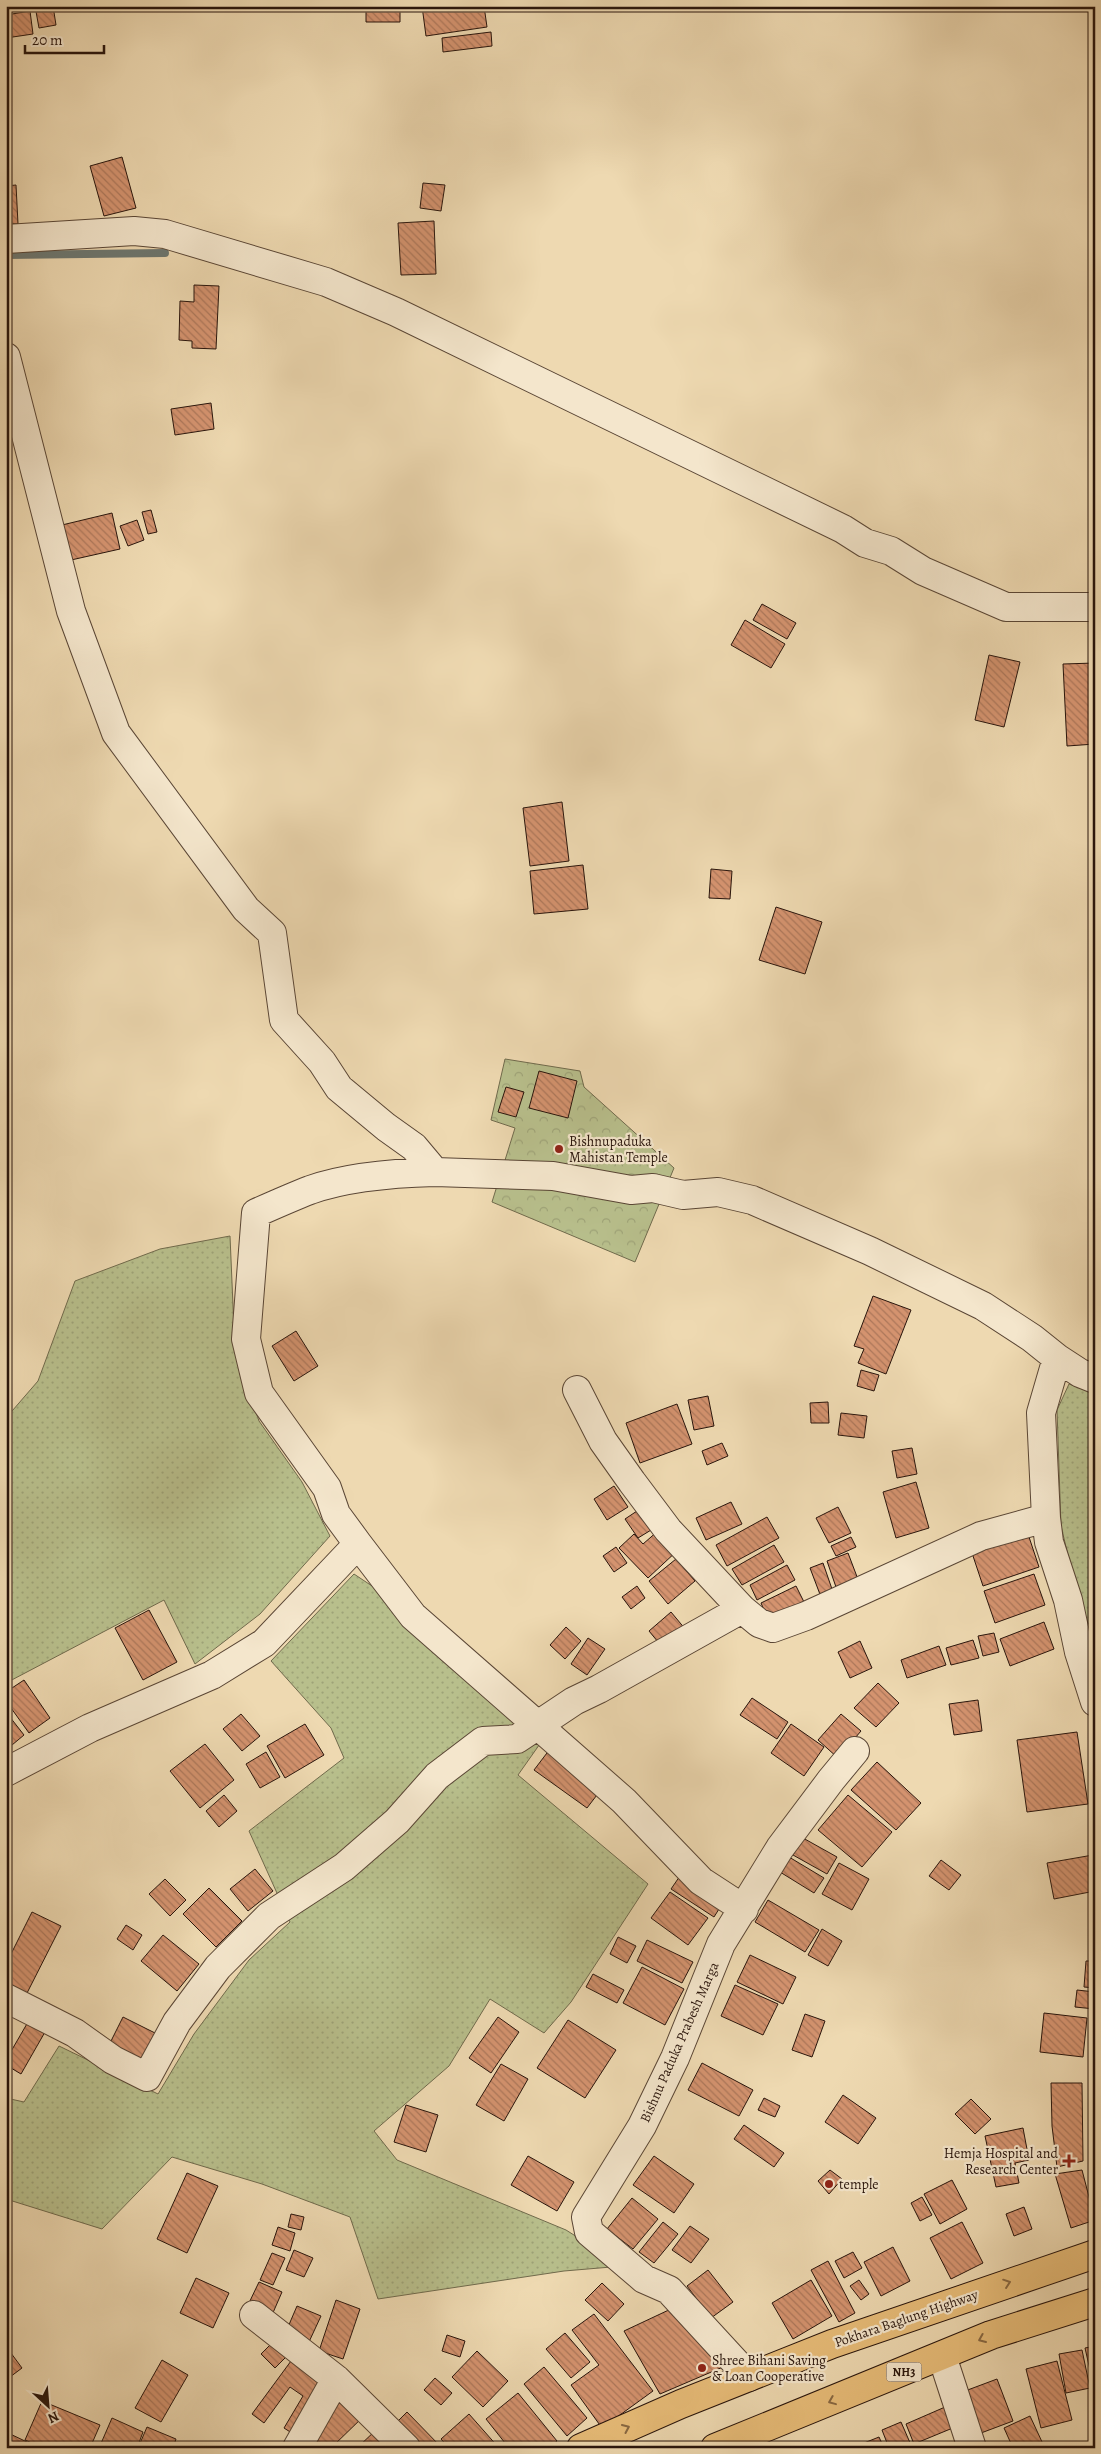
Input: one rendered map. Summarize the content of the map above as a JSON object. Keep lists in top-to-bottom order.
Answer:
{
  "streets": {
    "highway": ["Pokhara Baglung Highway", "NH3"],
    "street": ["Bishnu Paduka Prabesh Marga"]
  },
  "crossings": [
    ["Bishnu Paduka Prabesh Marga", "Pokhara Baglung Highway"]
  ],
  "places": {
    "other": ["Bishnupaduka Mahistan Temple", "temple", "Shree Bihani Saving & Loan Cooperative"],
    "health": ["Hemja Hospital and Research Center"]
  },
  "scale_bar": "20 m",
  "north": "bottom right"
}
